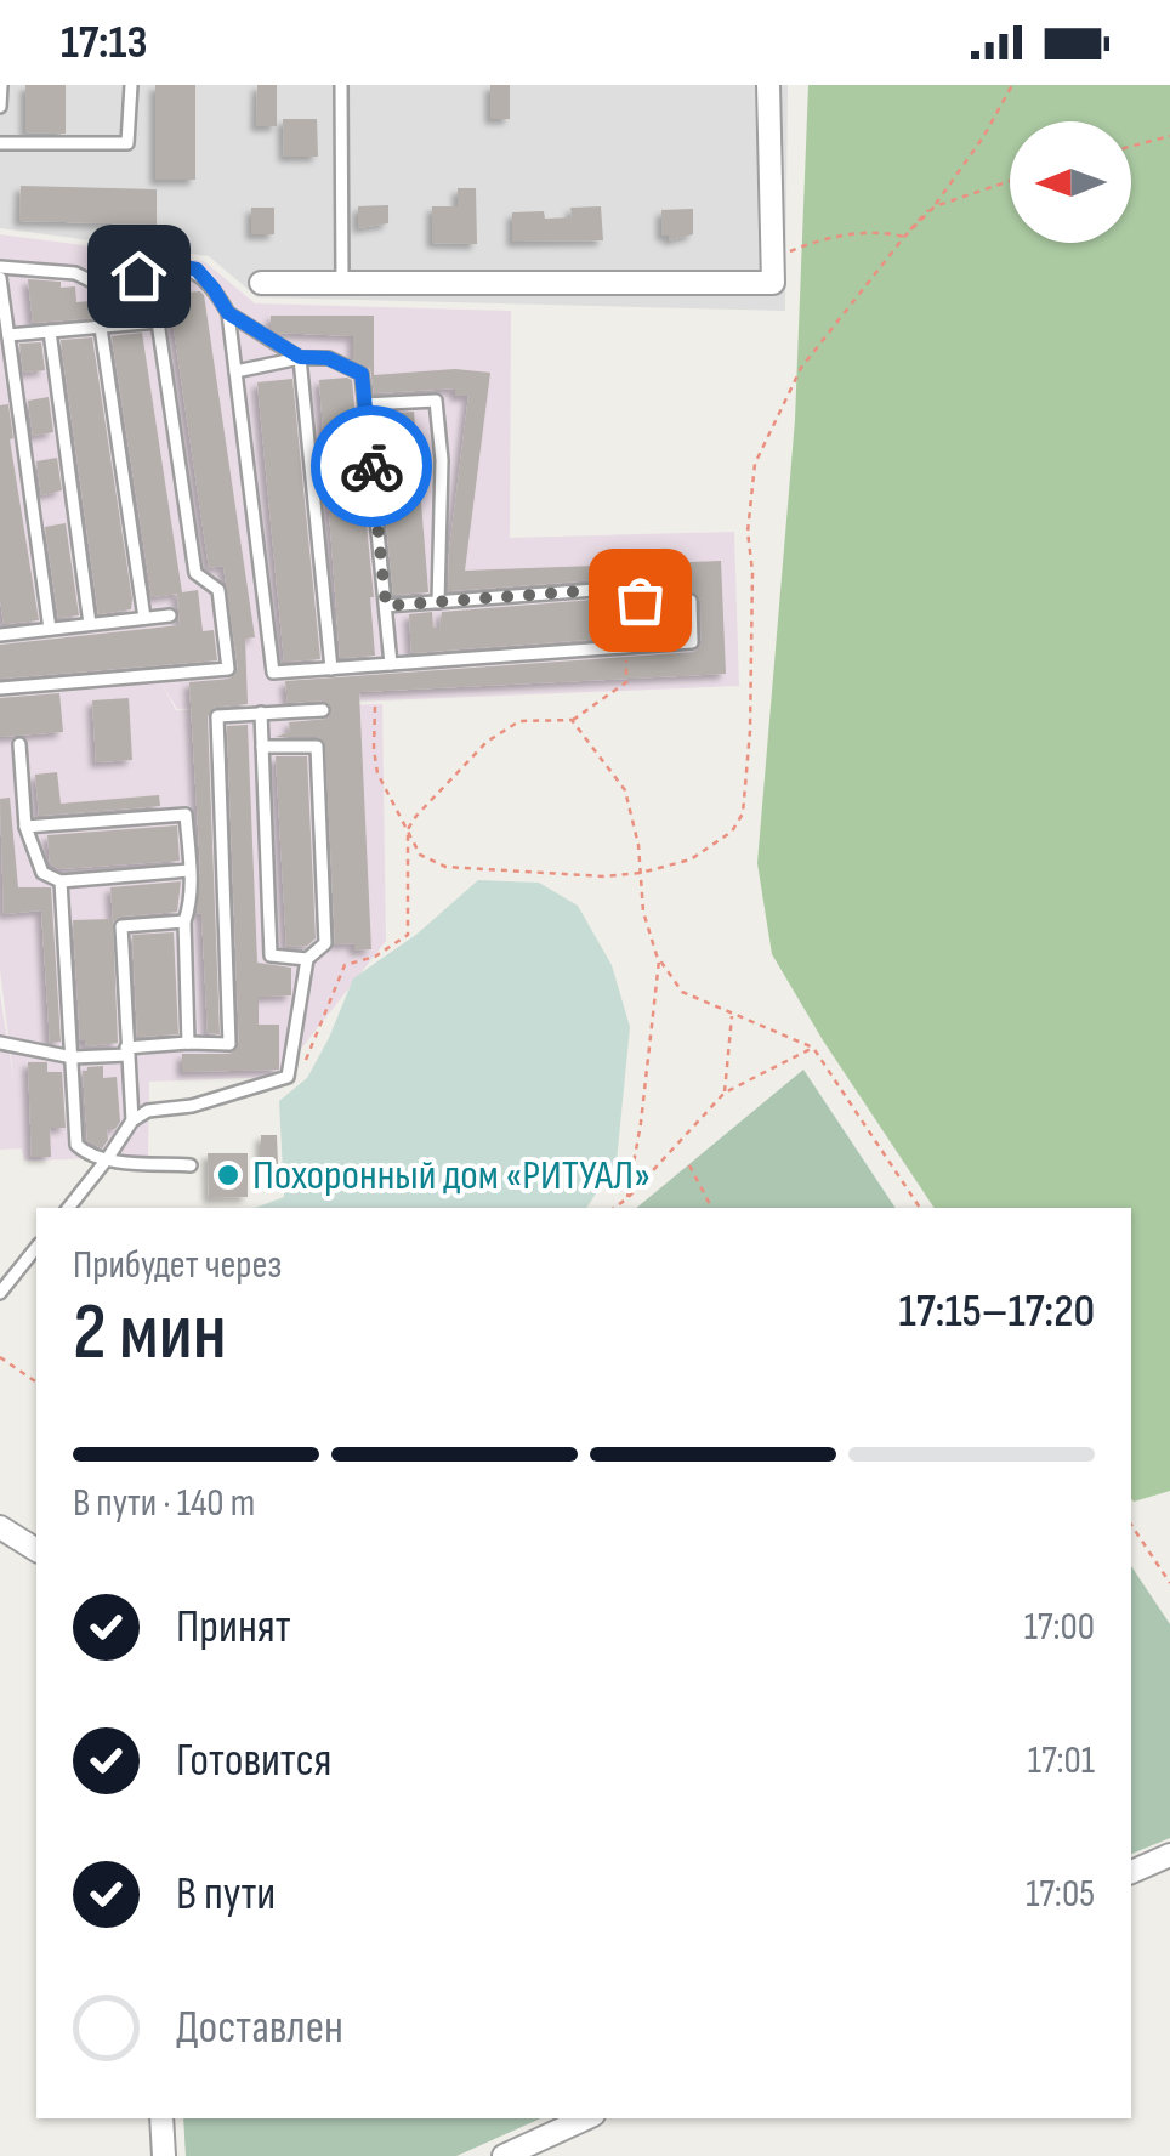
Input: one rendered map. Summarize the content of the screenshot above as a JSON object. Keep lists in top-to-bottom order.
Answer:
{
  "places": ["Похоронный дом «РИТУАЛ»"],
  "north": "left",
  "page": {
    "status": "17:13",
    "heading": ["2 мин", "Прибудет через", "17:15–17:20"],
    "bar": "В пути · 140 m",
    "list": [
      ["Принят", "17:00"],
      ["Готовится", "17:01"],
      ["В пути", "17:05"],
      "Доставлен"
    ]
  }
}
